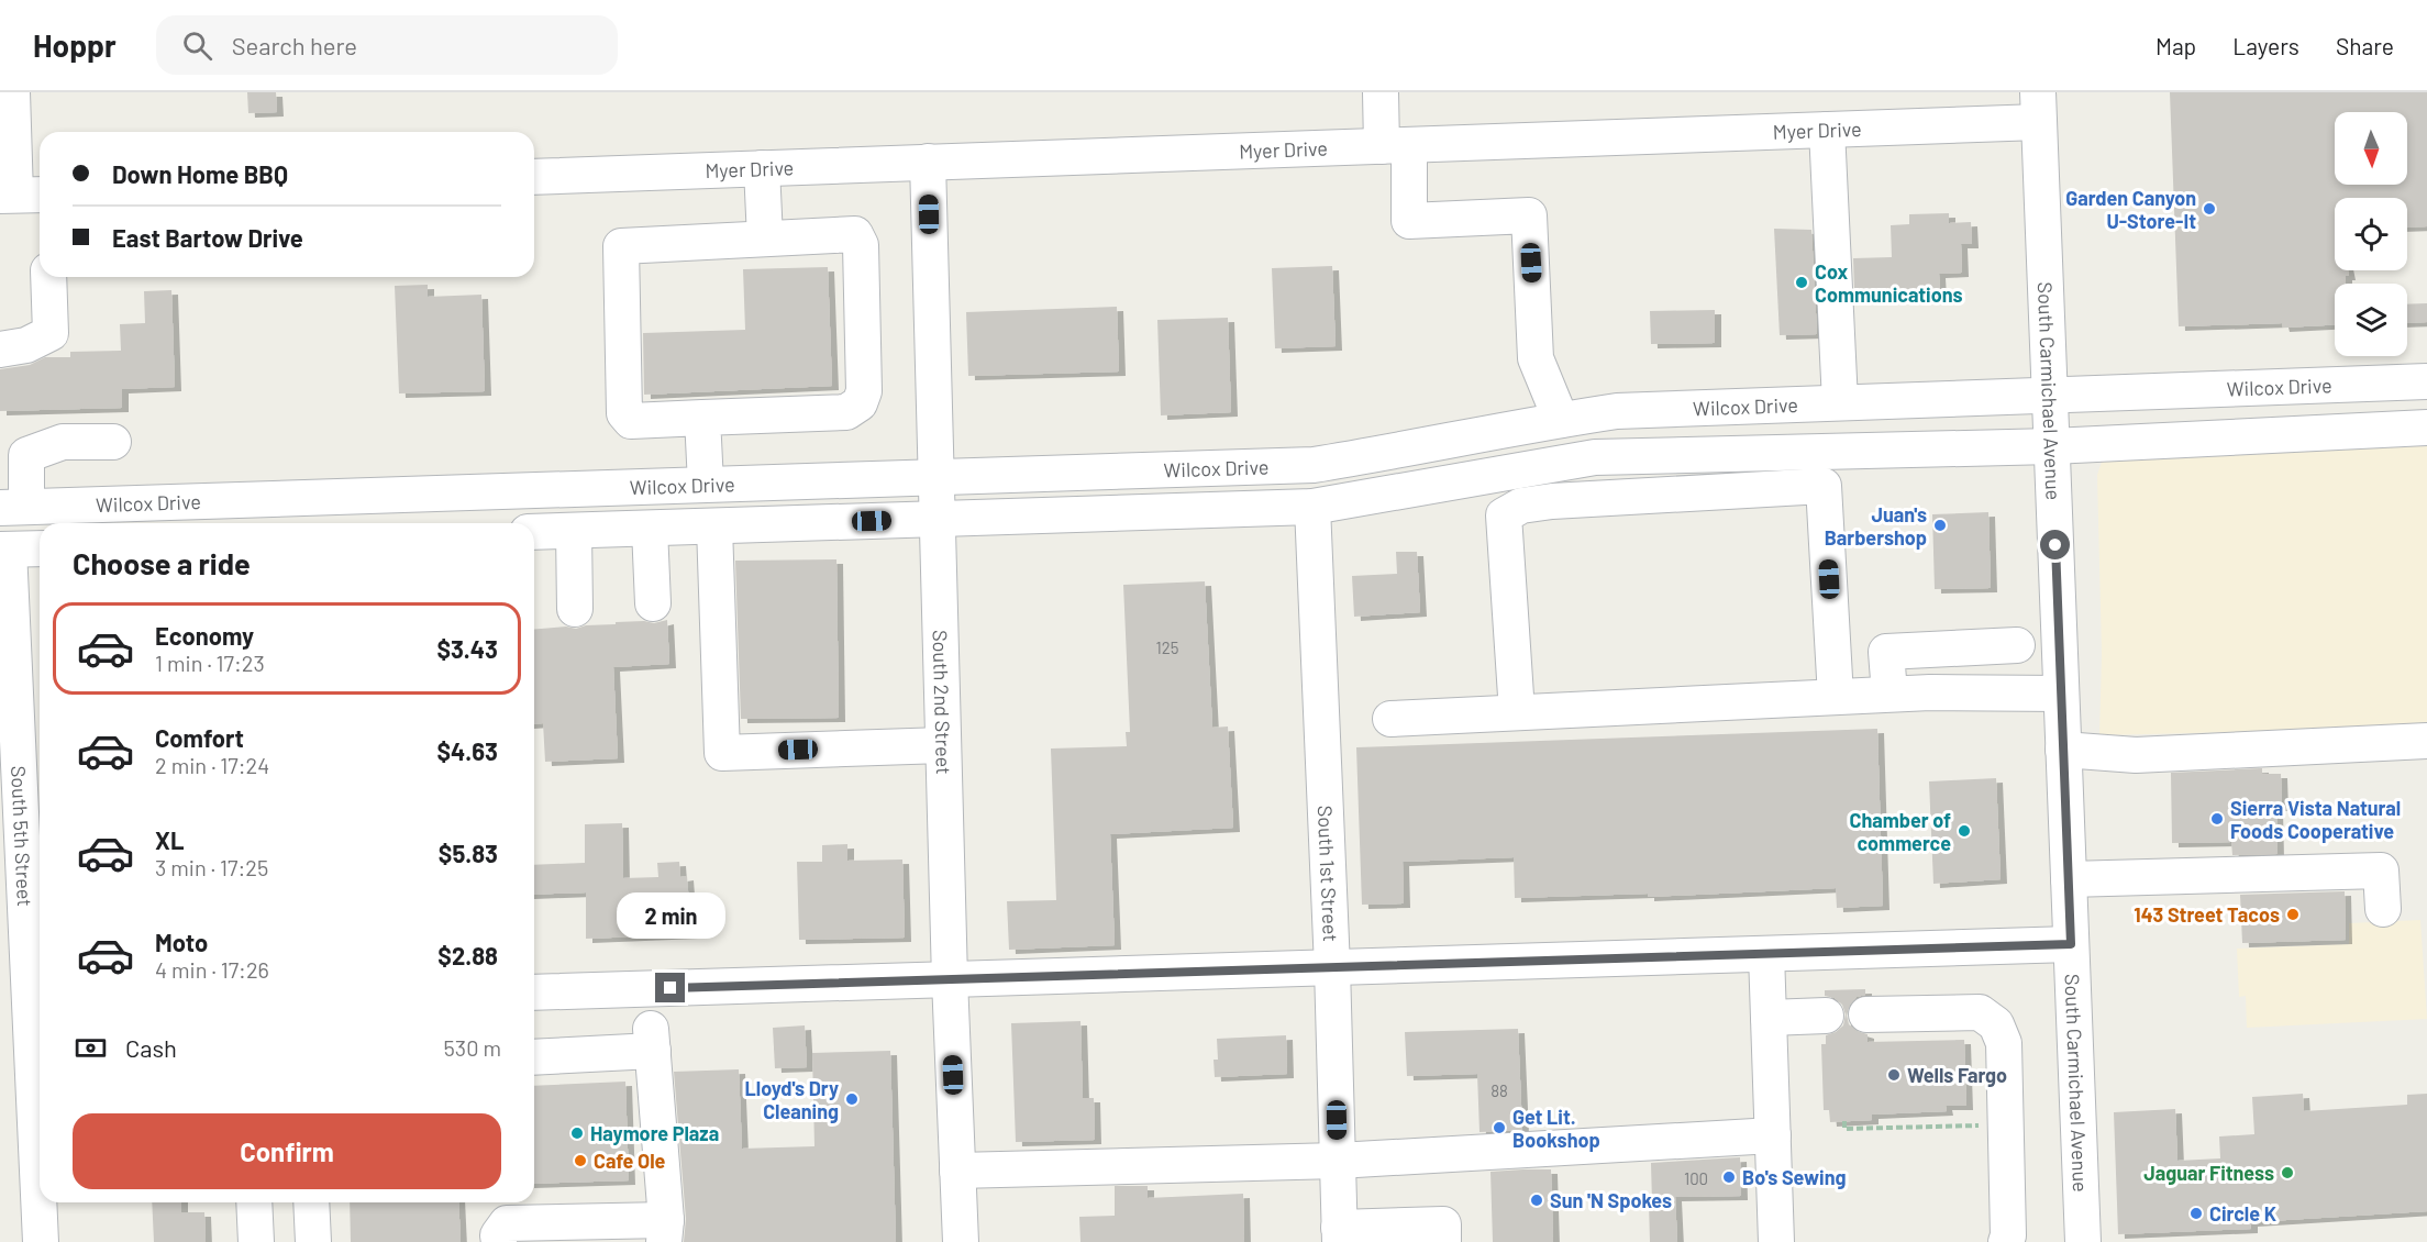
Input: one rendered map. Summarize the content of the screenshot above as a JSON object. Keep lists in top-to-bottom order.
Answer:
{
  "streets": {
    "street": [
      "Myer Drive",
      "Wilcox Drive",
      "South Carmichael Avenue",
      "South 2nd Street",
      "South 5th Street",
      "South 1st Street"
    ]
  },
  "crossings": [
    ["Myer Drive", "South Carmichael Avenue"],
    ["Myer Drive", "South 2nd Street"],
    ["Wilcox Drive", "South Carmichael Avenue"],
    ["Wilcox Drive", "South 2nd Street"]
  ],
  "places": [
    "Garden Canyon U-Store-It",
    "Cox Communications",
    "Juan's Barbershop",
    "Sierra Vista Natural Foods Cooperative",
    "Chamber of commerce",
    "143 Street Tacos",
    "Wells Fargo",
    "Lloyd's Dry Cleaning",
    "Get Lit. Bookshop",
    "Haymore Plaza",
    "Cafe Ole",
    "Jaguar Fitness",
    "Bo's Sewing",
    "Sun 'N Spokes",
    "Circle K"
  ],
  "house_numbers": ["125", "88", "100"],
  "north": "bottom",
  "page": {
    "header": "Hoppr",
    "search": "Search here",
    "nav": ["Map", "Layers", "Share"],
    "banner": ["Down Home BBQ", "East Bartow Drive"],
    "heading": "Choose a ride",
    "list": [
      {
        "name": "Economy",
        "note": "1 min · 17:23",
        "value": "$3.43"
      },
      {
        "name": "Comfort",
        "note": "2 min · 17:24",
        "value": "$4.63"
      },
      {
        "name": "XL",
        "note": "3 min · 17:25",
        "value": "$5.83"
      },
      {
        "name": "Moto",
        "note": "4 min · 17:26",
        "value": "$2.88"
      }
    ],
    "bubble": "2 min",
    "pay": ["Cash", "530 m"],
    "buttons": "Confirm"
  }
}
